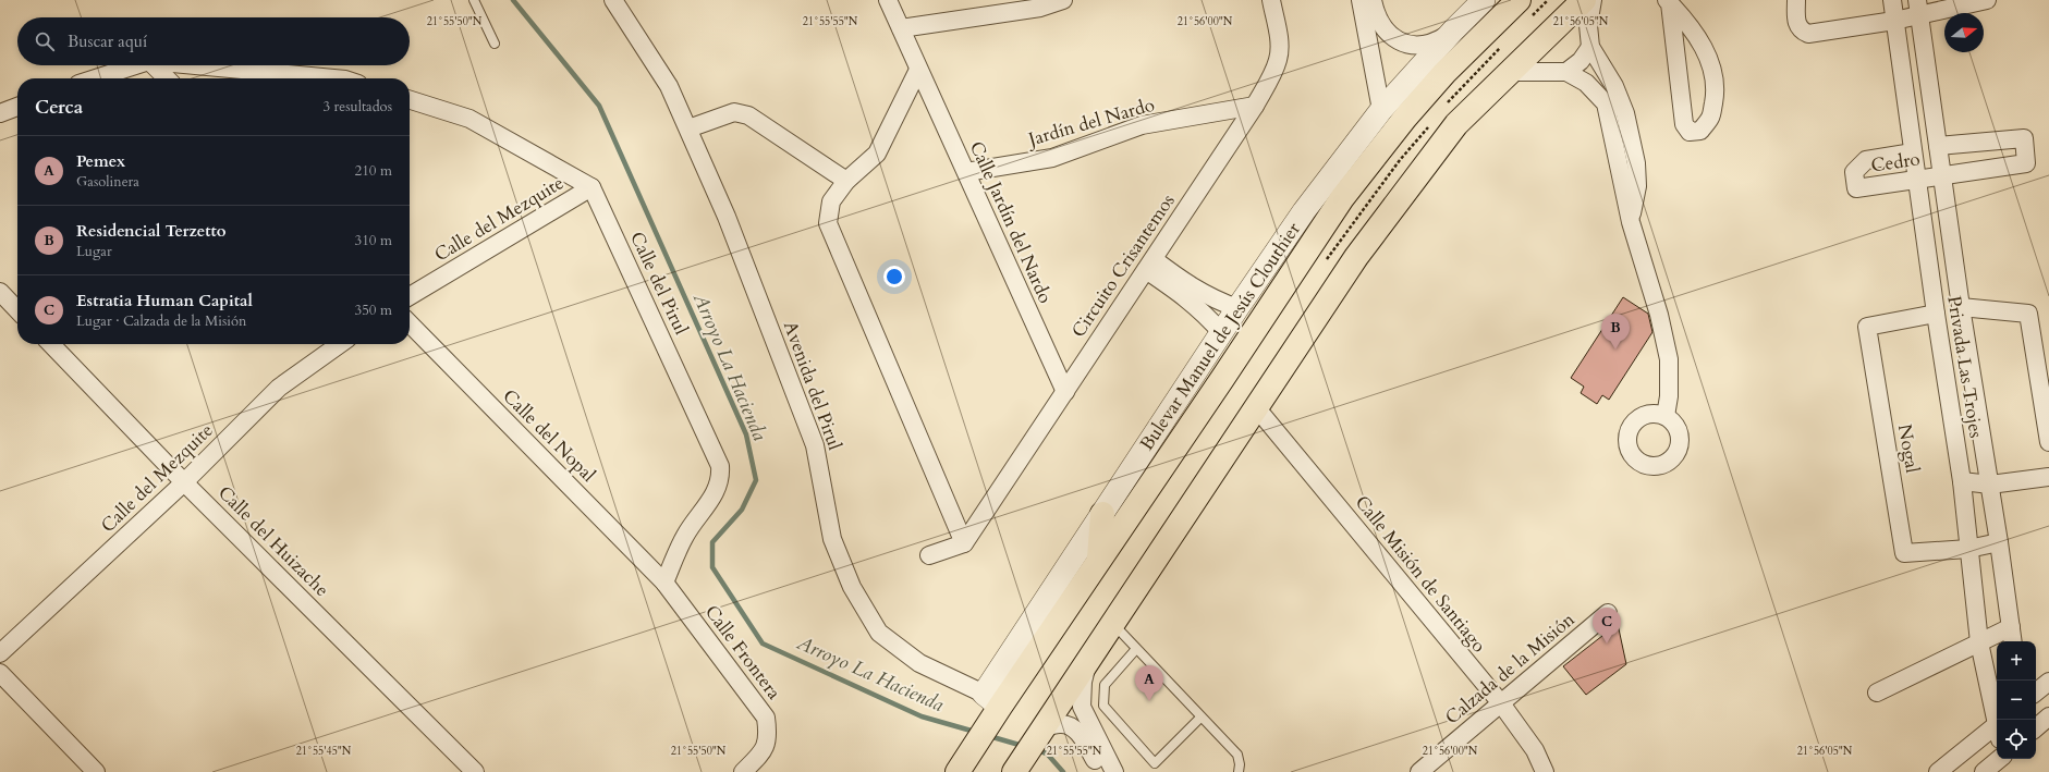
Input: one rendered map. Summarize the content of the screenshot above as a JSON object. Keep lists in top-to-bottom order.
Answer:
{
  "streets": {
    "street": [
      "Jardín del Nardo",
      "Cedro",
      "Calle del Mezquite",
      "Calle Jardín del Nardo",
      "Circuito Crisantemos",
      "Calle del Pirul",
      "Bulevar Manuel de Jesús Clouthier",
      "Privada Las Trojes",
      "Avenida del Pirul",
      "Calle del Nopal",
      "Nogal",
      "Calle del Huizache",
      "Calle Misión de Santiago",
      "Calle Frontera",
      "Calzada de la Misión"
    ]
  },
  "crossings": [
    ["Jardín del Nardo", "Calle Jardín del Nardo"],
    ["Jardín del Nardo", "Circuito Crisantemos"],
    ["Cedro", "Privada Las Trojes"],
    ["Calle del Mezquite", "Calle del Pirul"],
    ["Calle del Mezquite", "Calle del Huizache"],
    ["Calle Jardín del Nardo", "Circuito Crisantemos"],
    ["Calle del Pirul", "Calle del Nopal"],
    ["Calle del Pirul", "Calle Frontera"],
    ["Bulevar Manuel de Jesús Clouthier", "Avenida del Pirul"],
    ["Privada Las Trojes", "Nogal"],
    ["Calle del Nopal", "Calle Frontera"],
    ["Calle Misión de Santiago", "Calzada de la Misión"]
  ],
  "water": ["Arroyo La Hacienda"],
  "north": "right",
  "page": {
    "search": "Buscar aquí",
    "heading": ["Cerca", "3 resultados"],
    "list": [
      {
        "mark": "A",
        "name": "Pemex",
        "note": "Gasolinera",
        "value": "210 m"
      },
      {
        "mark": "B",
        "name": "Residencial Terzetto",
        "note": "Lugar",
        "value": "310 m"
      },
      {
        "mark": "C",
        "name": "Estratia Human Capital",
        "note": "Lugar · Calzada de la Misión",
        "value": "350 m"
      }
    ],
    "pins": ["B", "C", "A"],
    "map_buttons": ["+", "−"]
  },
  "coordinates": [
    "21°55'50\"N",
    "21°55'55\"N",
    "21°56'00\"N",
    "21°56'05\"N",
    "21°55'45\"N"
  ]
}
